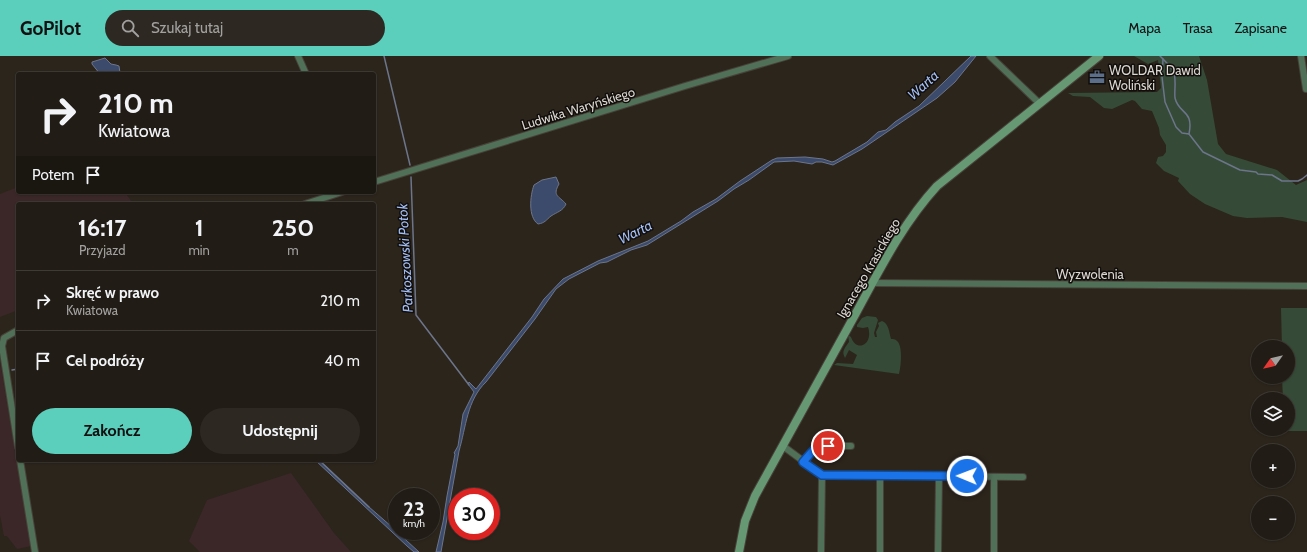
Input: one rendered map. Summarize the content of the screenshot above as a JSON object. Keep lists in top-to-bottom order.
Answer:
{
  "streets": {
    "street": ["Ludwika Waryńskiego", "Ignacego Krasickiego", "Wyzwolenia"]
  },
  "crossings": [
    ["Ignacego Krasickiego", "Wyzwolenia"]
  ],
  "water": ["Warta", "Parkoszowski Potok"],
  "places": {
    "office": ["WOLDAR Dawid Woliński"]
  },
  "north": "bottom left",
  "page": {
    "header": "GoPilot",
    "search": "Szukaj tutaj",
    "nav": ["Mapa", "Trasa", "Zapisane"],
    "turn": ["210 m", "Kwiatowa"],
    "then": "Potem",
    "eta": [
      "16:17",
      "Przyjazd",
      "1",
      "min",
      "250",
      "m"
    ],
    "list": [
      {
        "name": "Skręć w prawo",
        "note": "Kwiatowa",
        "value": "210 m"
      },
      {
        "name": "Cel podróży",
        "value": "40 m"
      }
    ],
    "map_buttons": ["+", "−"],
    "buttons": ["Zakończ", "Udostępnij"],
    "speed": "23 km/h",
    "limit": "30"
  }
}
